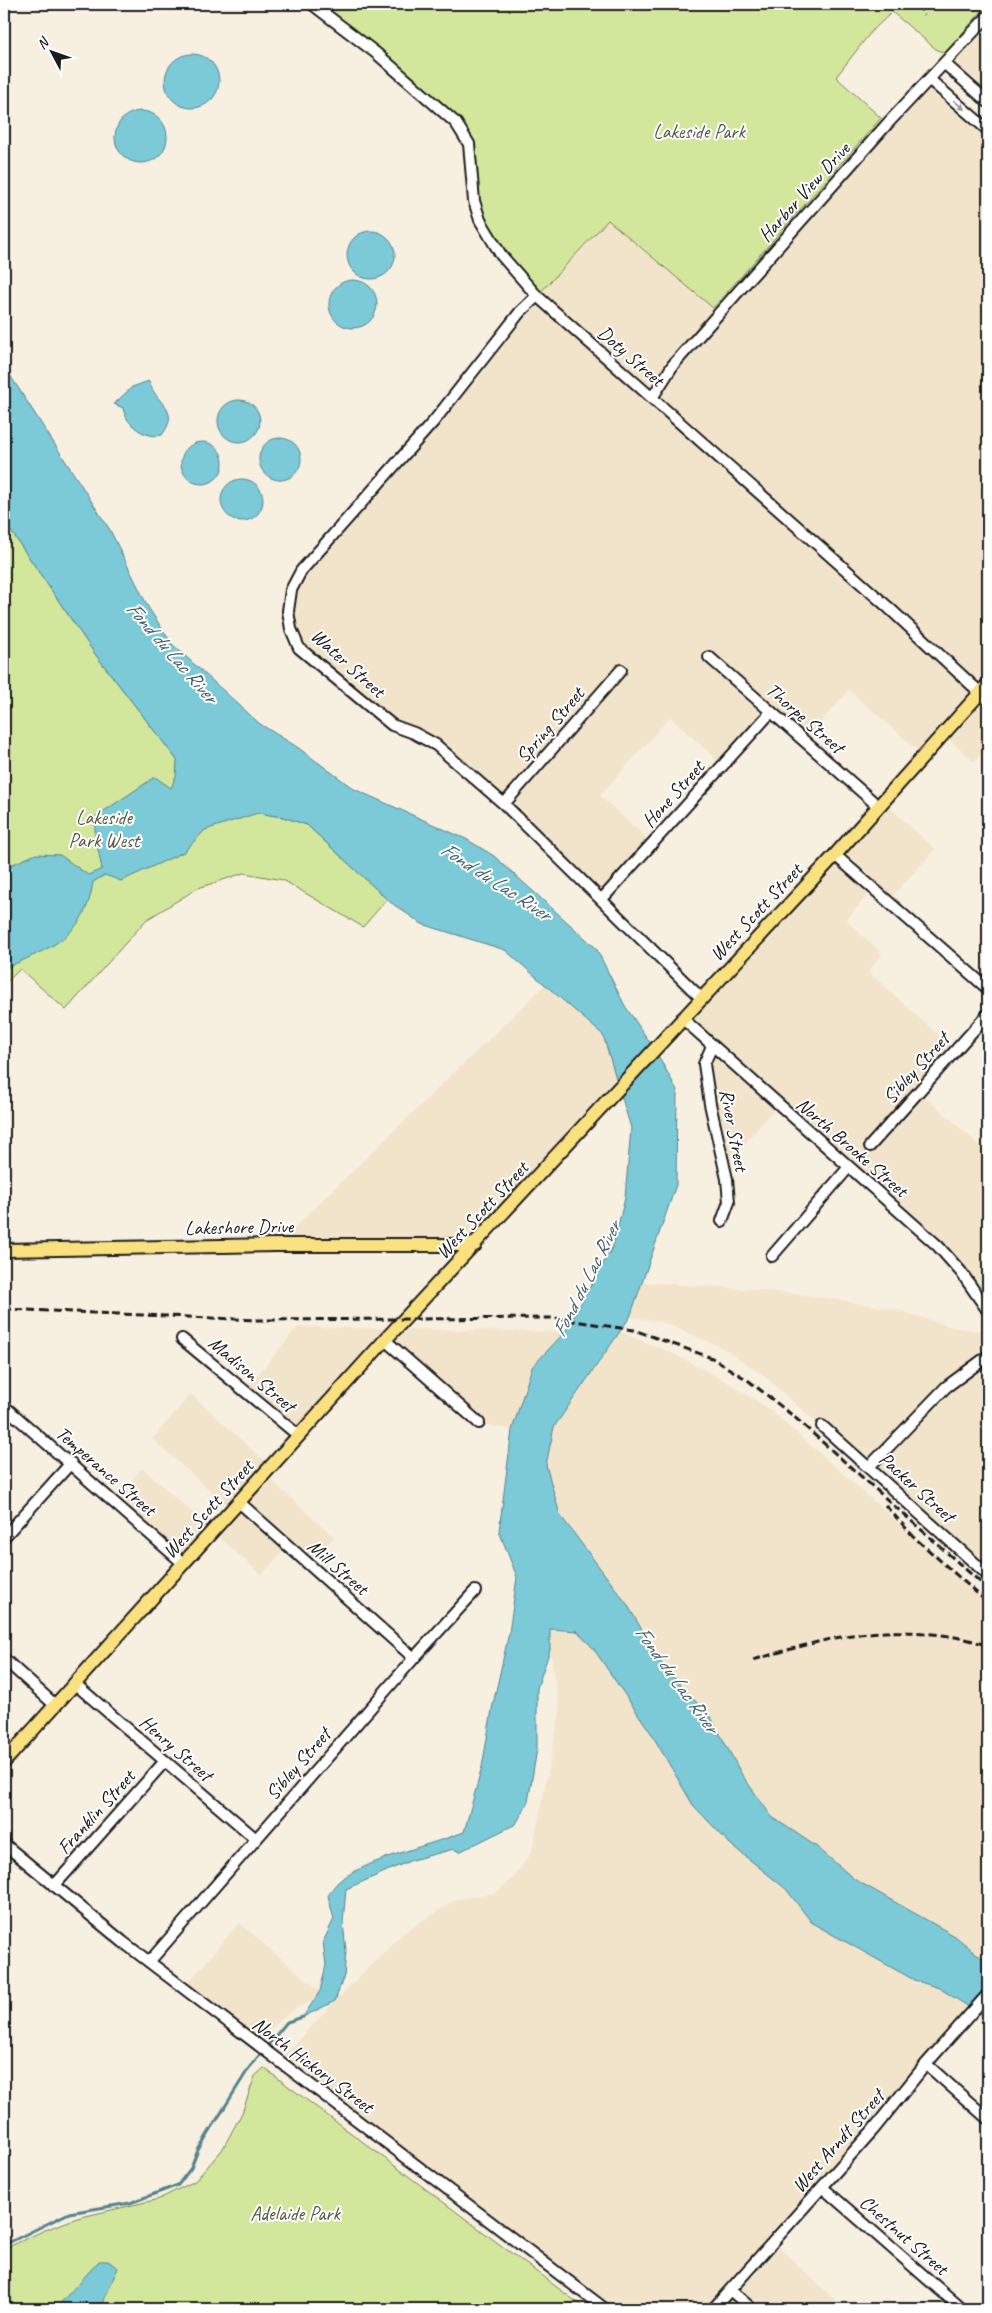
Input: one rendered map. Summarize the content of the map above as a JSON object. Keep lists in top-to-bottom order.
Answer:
{
  "streets": {
    "main road": ["West Scott Street", "Lakeshore Drive"],
    "street": [
      "Harbor View Drive",
      "Doty Street",
      "Water Street",
      "Thorpe Street",
      "Spring Street",
      "Hone Street",
      "Sibley Street",
      "River Street",
      "North Brooke Street",
      "Madison Street",
      "Temperance Street",
      "Packer Street",
      "Mill Street",
      "Henry Street",
      "Franklin Street",
      "North Hickory Street",
      "West Arndt Street",
      "Chestnut Street"
    ]
  },
  "crossings": [
    ["Harbor View Drive", "Doty Street"],
    ["Doty Street", "Water Street"],
    ["Doty Street", "West Scott Street"],
    ["Water Street", "Spring Street"],
    ["Water Street", "Hone Street"],
    ["Water Street", "West Scott Street"],
    ["Thorpe Street", "Hone Street"],
    ["Thorpe Street", "West Scott Street"],
    ["West Scott Street", "North Brooke Street"],
    ["West Scott Street", "Lakeshore Drive"],
    ["West Scott Street", "Madison Street"],
    ["West Scott Street", "Temperance Street"],
    ["West Scott Street", "Mill Street"],
    ["West Scott Street", "Henry Street"],
    ["Sibley Street", "Mill Street"],
    ["Sibley Street", "Henry Street"],
    ["Sibley Street", "North Hickory Street"],
    ["River Street", "North Brooke Street"],
    ["Henry Street", "Franklin Street"],
    ["Franklin Street", "North Hickory Street"],
    ["West Arndt Street", "Chestnut Street"]
  ],
  "water": ["Fond du Lac River"],
  "parks": ["Lakeside Park", "Lakeside Park West", "Adelaide Park"],
  "north": "top left"
}
